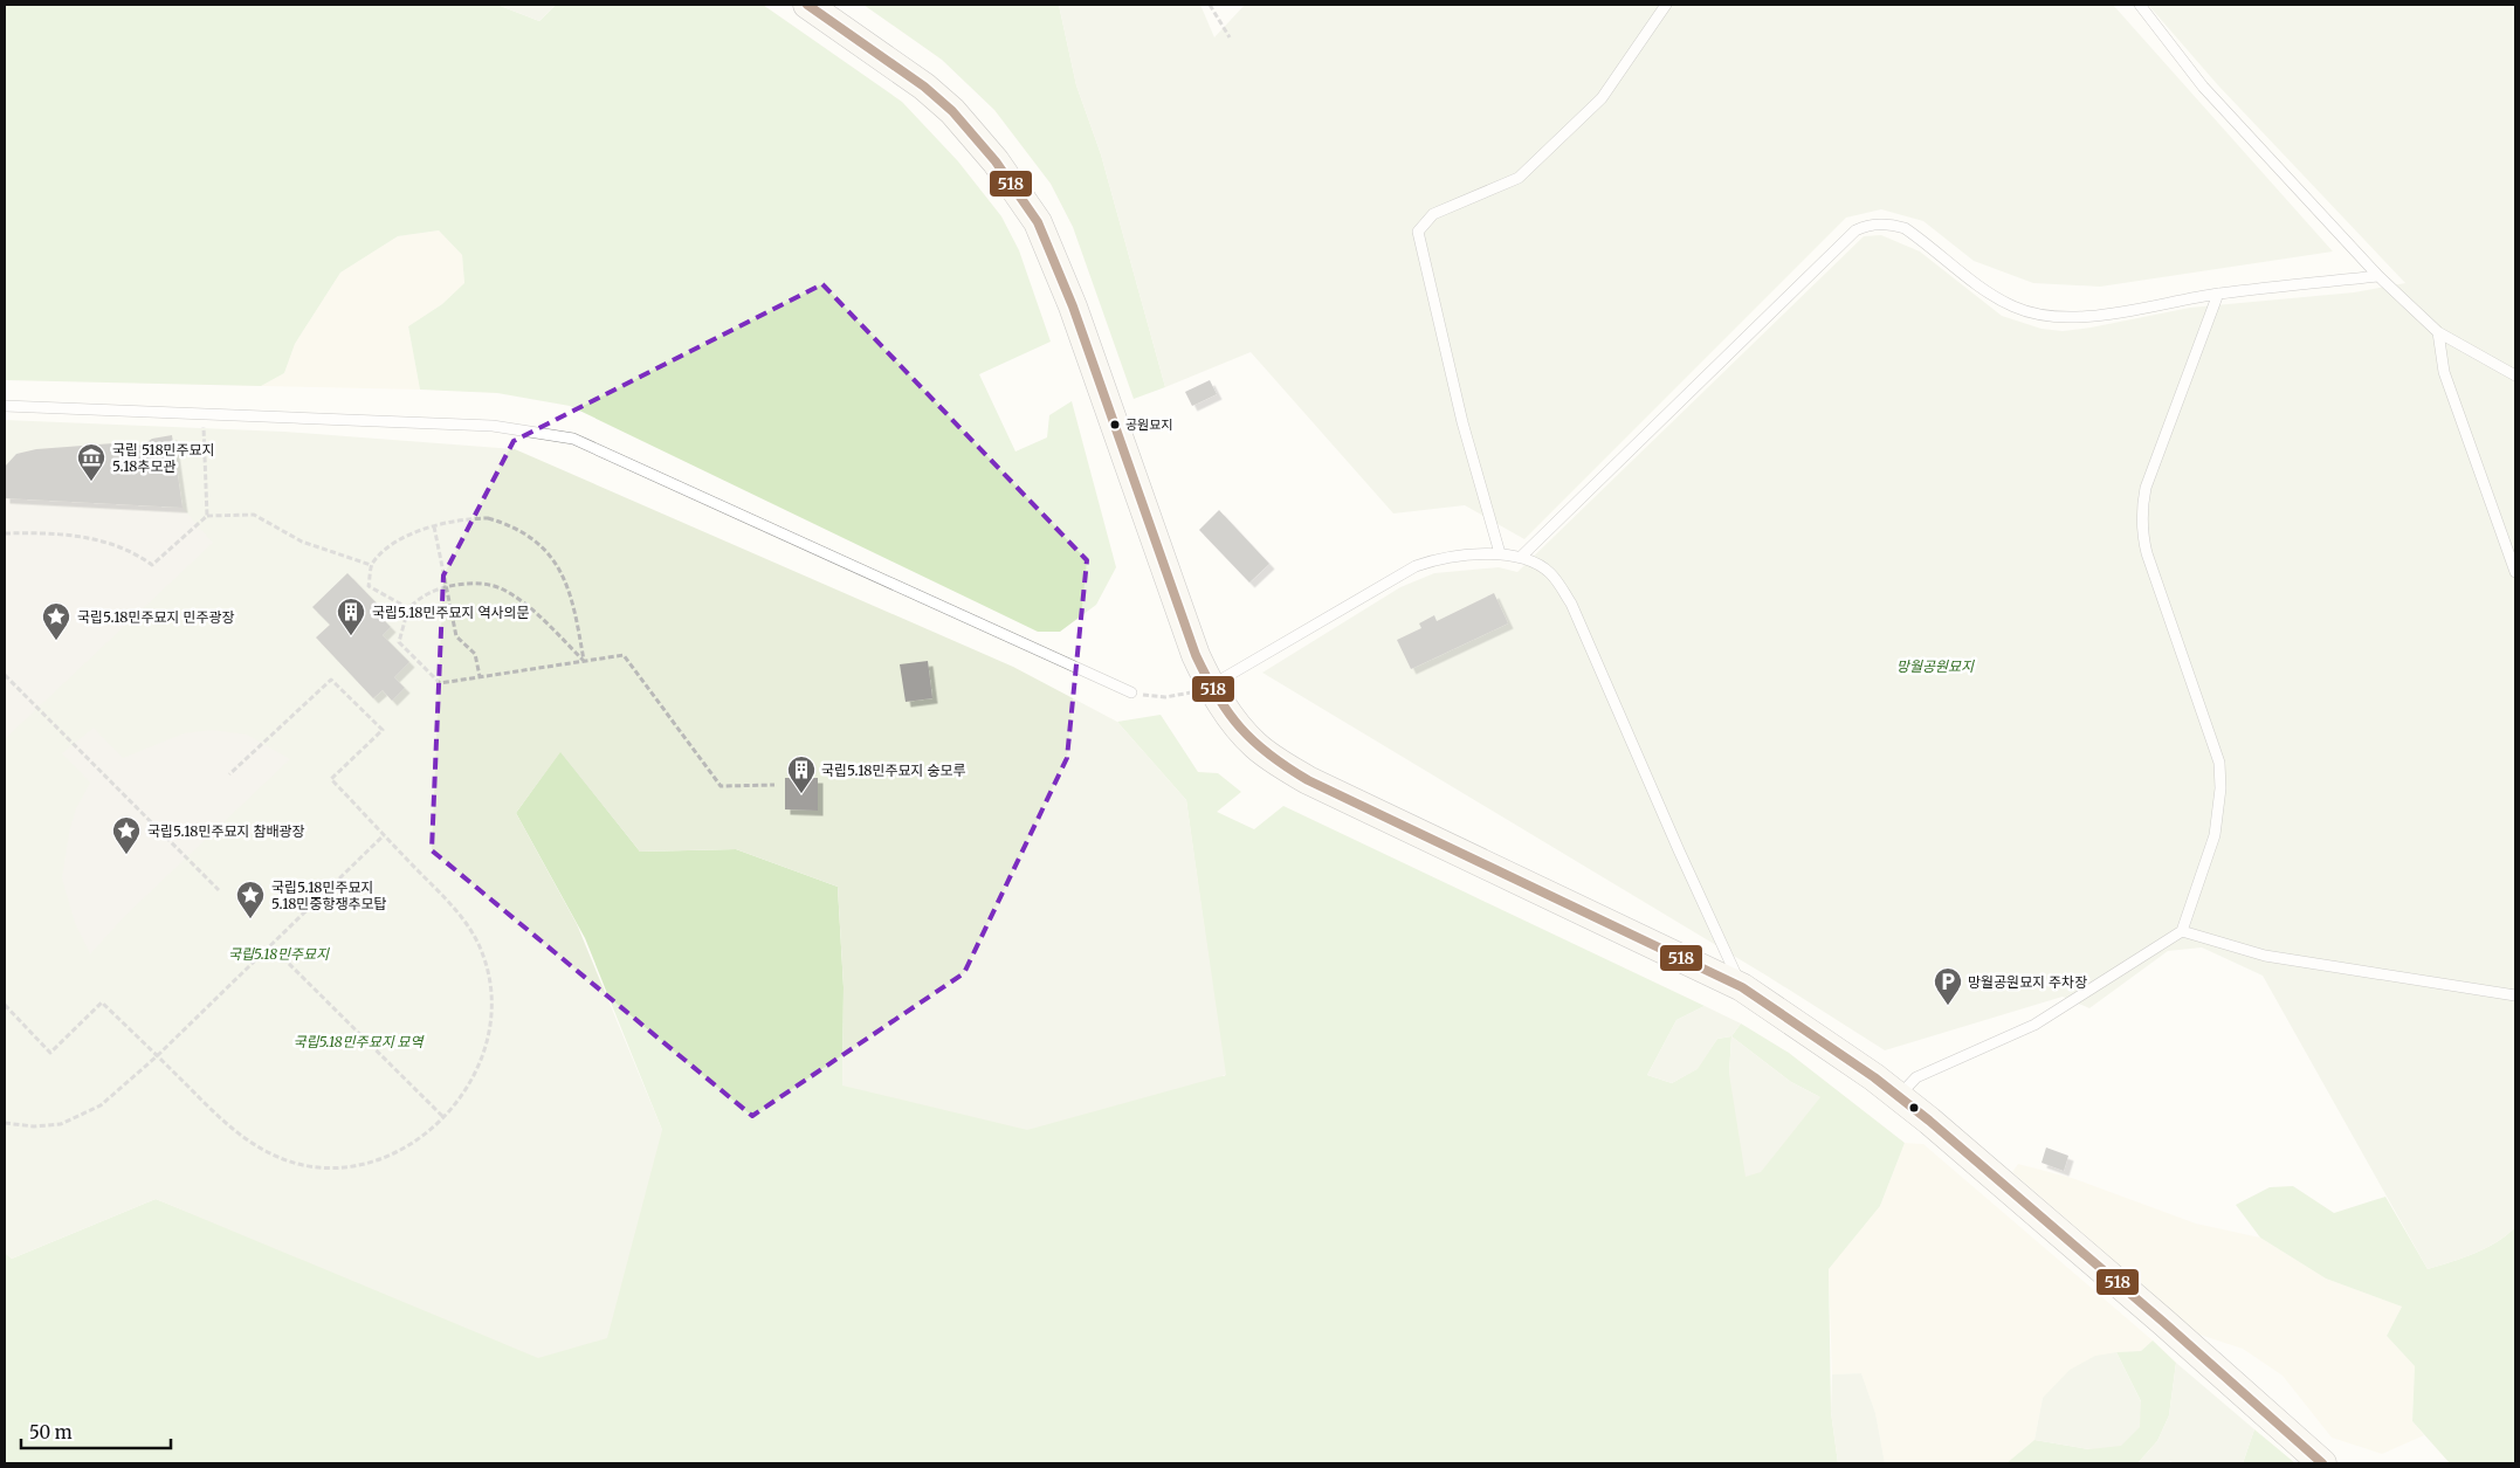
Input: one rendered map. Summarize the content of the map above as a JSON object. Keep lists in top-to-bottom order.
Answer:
{
  "parks": ["망월공원묘지", "국립5.18민주묘지", "국립5.18민주묘지 묘역"],
  "places": {
    "other": ["공원묘지"],
    "museum": ["국립 518민주묘지 5.18추모관"],
    "building": ["국립5.18민주묘지 역사의문", "국립5.18민주묘지 숭모루"],
    "place": ["국립5.18민주묘지 민주광장", "국립5.18민주묘지 참배광장", "국립5.18민주묘지 5.18민중항쟁추모탑"],
    "parking": ["망월공원묘지 주차장"]
  },
  "lines": ["transit line 518"],
  "scale_bar": "50 m"
}
